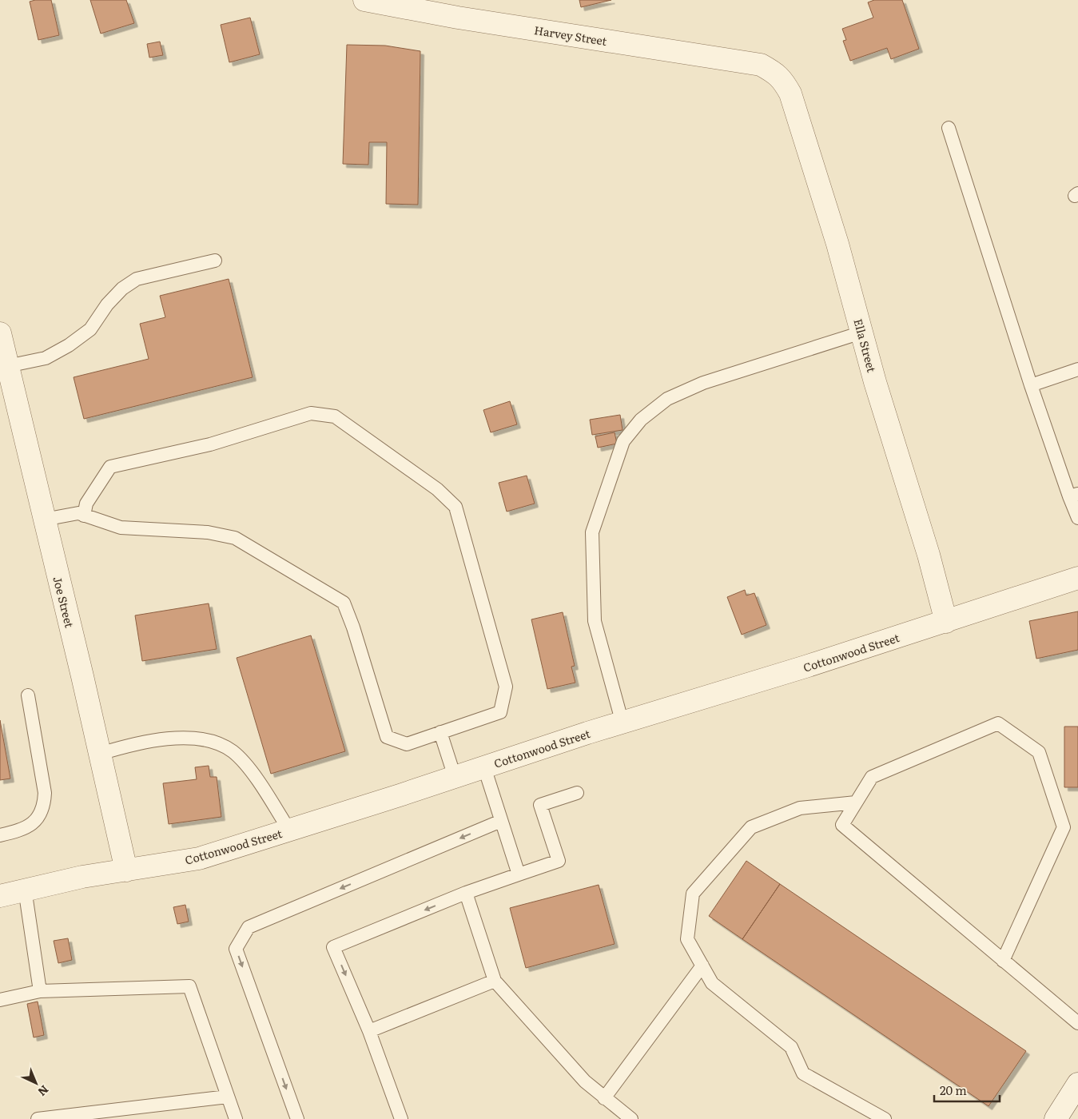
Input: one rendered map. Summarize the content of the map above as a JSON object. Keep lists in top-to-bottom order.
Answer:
{
  "streets": {
    "street": [
      "Harvey Street",
      "Ella Street",
      "Joe Street",
      "Cottonwood Street"
    ]
  },
  "crossings": [
    ["Harvey Street", "Ella Street"],
    ["Ella Street", "Cottonwood Street"],
    ["Joe Street", "Cottonwood Street"]
  ],
  "scale_bar": "20 m",
  "north": "bottom right"
}
